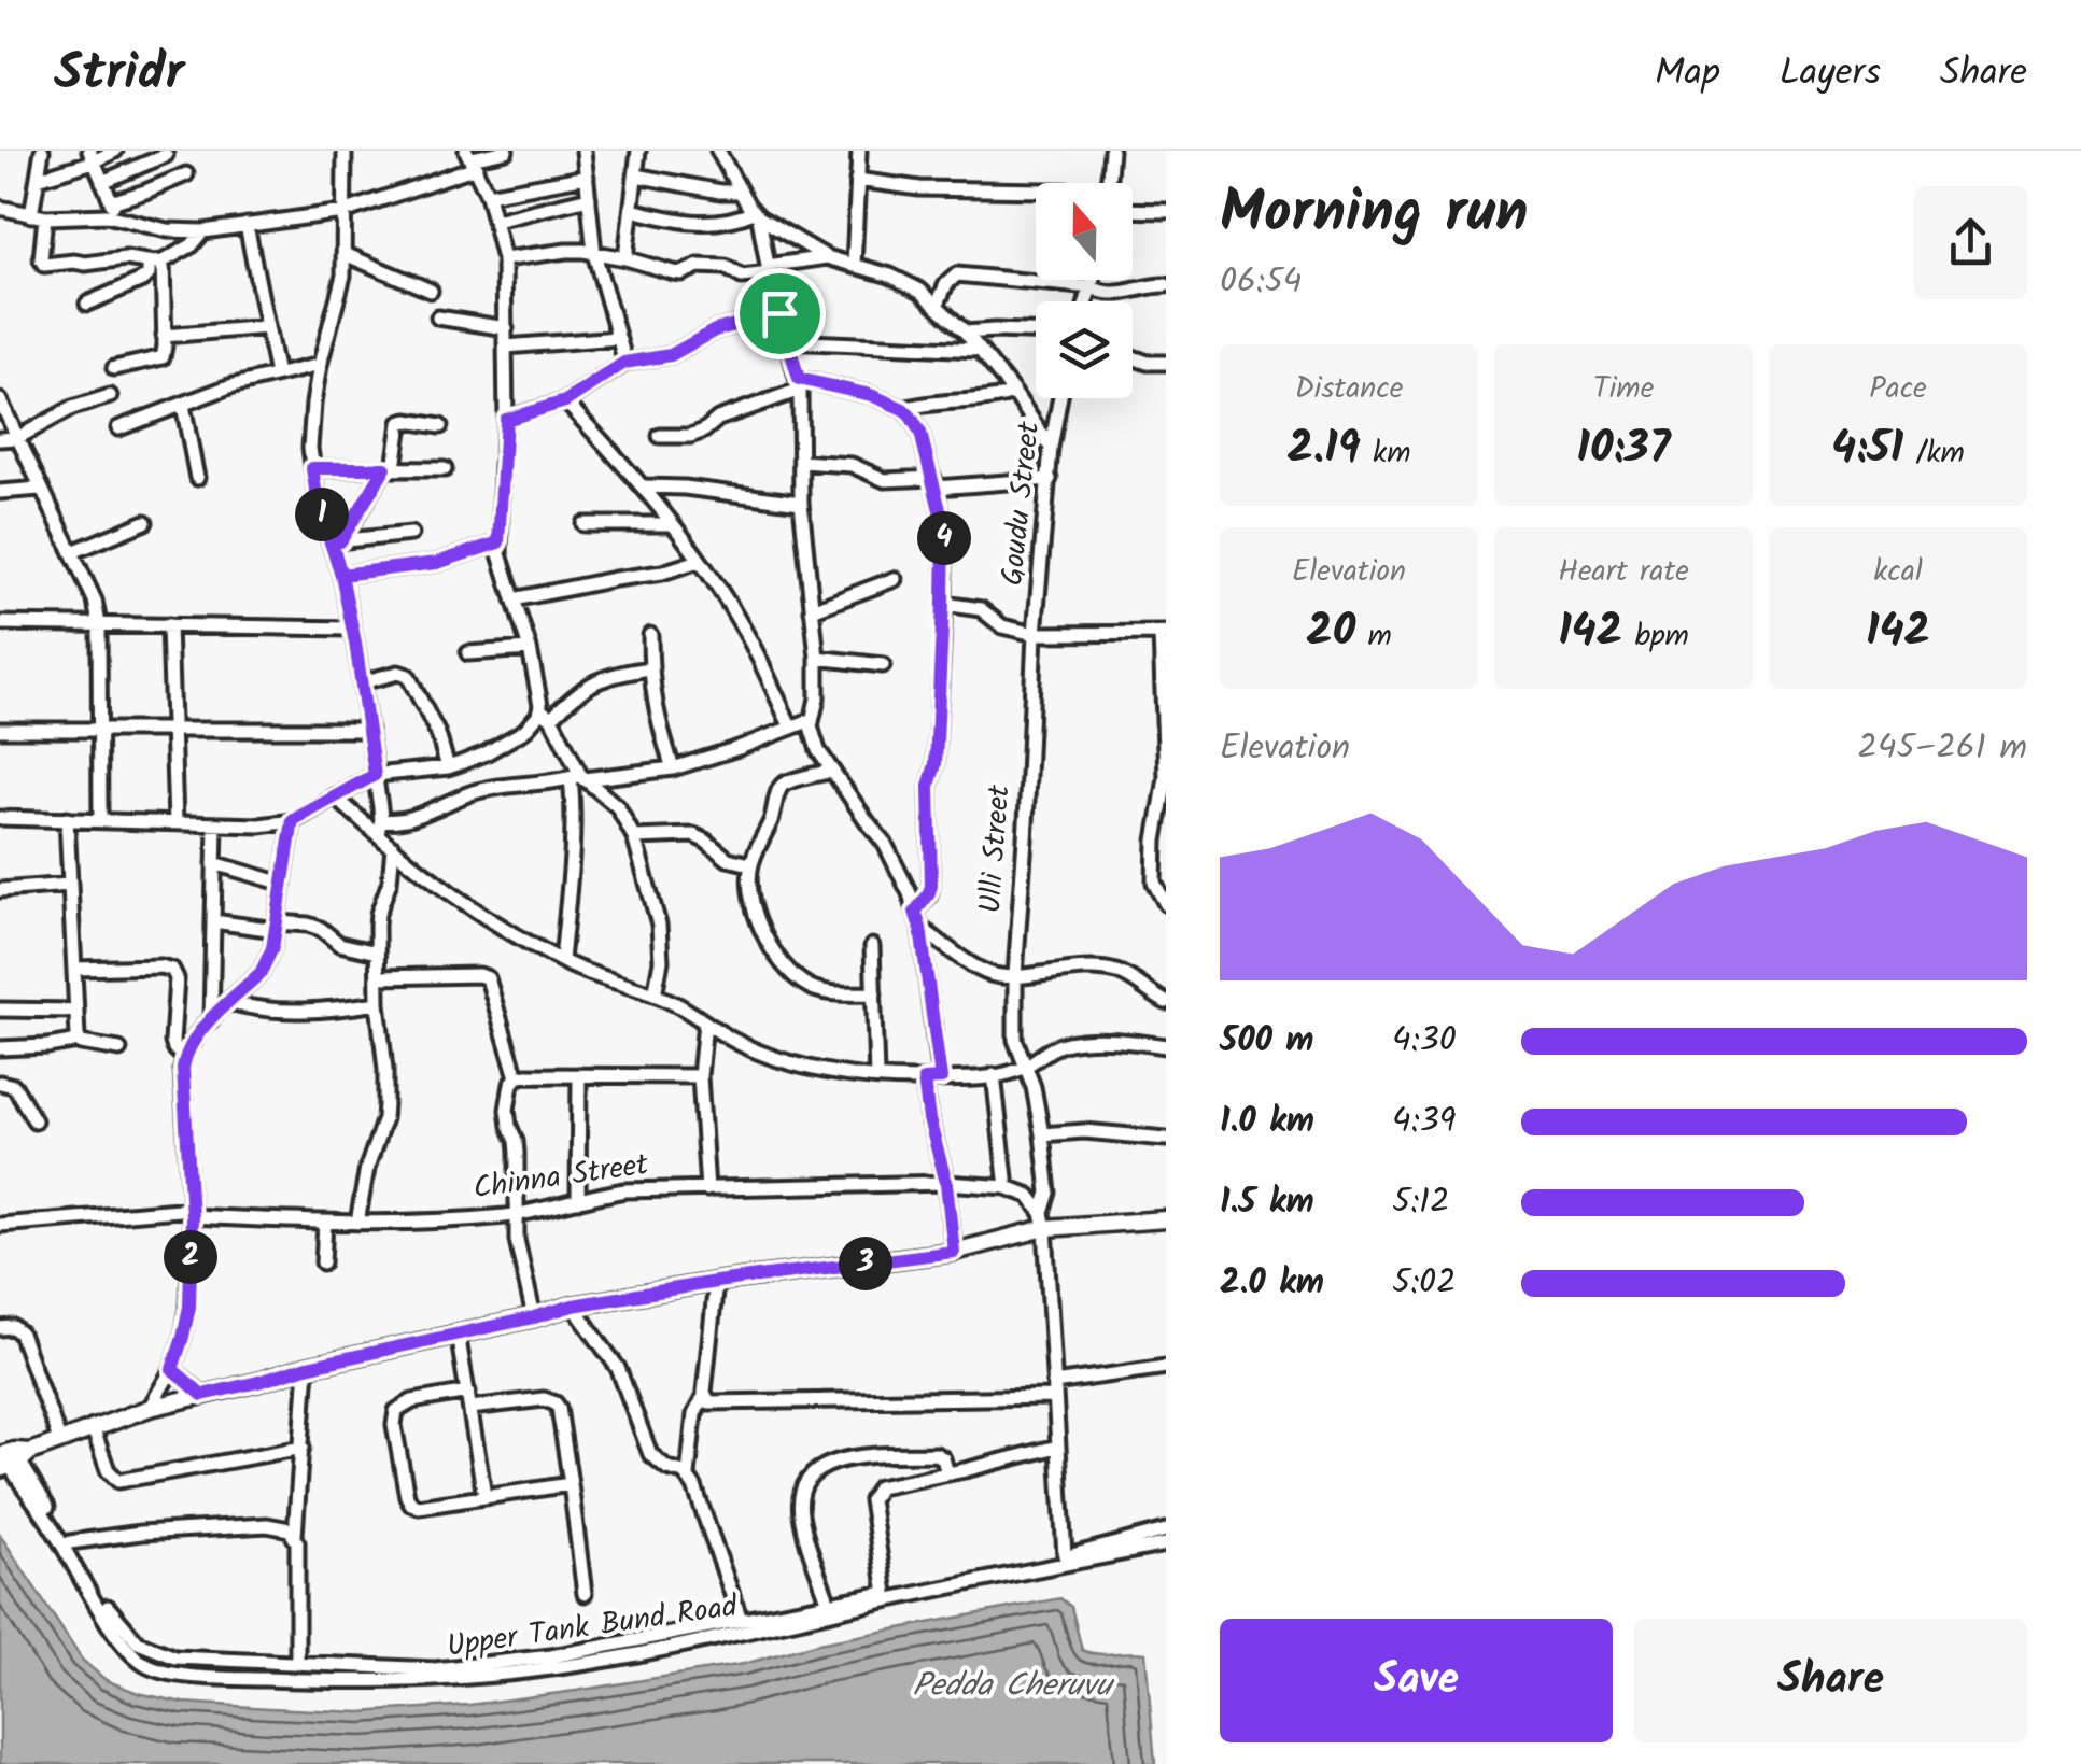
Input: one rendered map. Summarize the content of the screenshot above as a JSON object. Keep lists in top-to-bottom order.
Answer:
{
  "streets": {
    "street": [
      "Goudu Street",
      "Ulli Street",
      "Chinna Street",
      "Upper Tank Bund Road"
    ]
  },
  "crossings": [
    ["Goudu Street", "Ulli Street"],
    ["Ulli Street", "Upper Tank Bund Road"]
  ],
  "water": ["Pedda Cheruvu"],
  "north": "top",
  "page": {
    "header": "Stridr",
    "nav": ["Map", "Layers", "Share"],
    "heading": ["Morning run", "06:54"],
    "stats": [
      ["Distance", "2.19 km"],
      ["Time", "10:37"],
      ["Pace", "4:51 /km"],
      ["Elevation", "20 m"],
      ["Heart rate", "142 bpm"],
      ["kcal", "142"]
    ],
    "pins": [
      "1",
      "4",
      "2",
      "3"
    ],
    "chart": ["Elevation", "245–261 m"],
    "list": [
      {
        "name": "500 m",
        "note": "4:30"
      },
      {
        "name": "1.0 km",
        "note": "4:39"
      },
      {
        "name": "1.5 km",
        "note": "5:12"
      },
      {
        "name": "2.0 km",
        "note": "5:02"
      }
    ],
    "buttons": ["Save", "Share"]
  }
}
